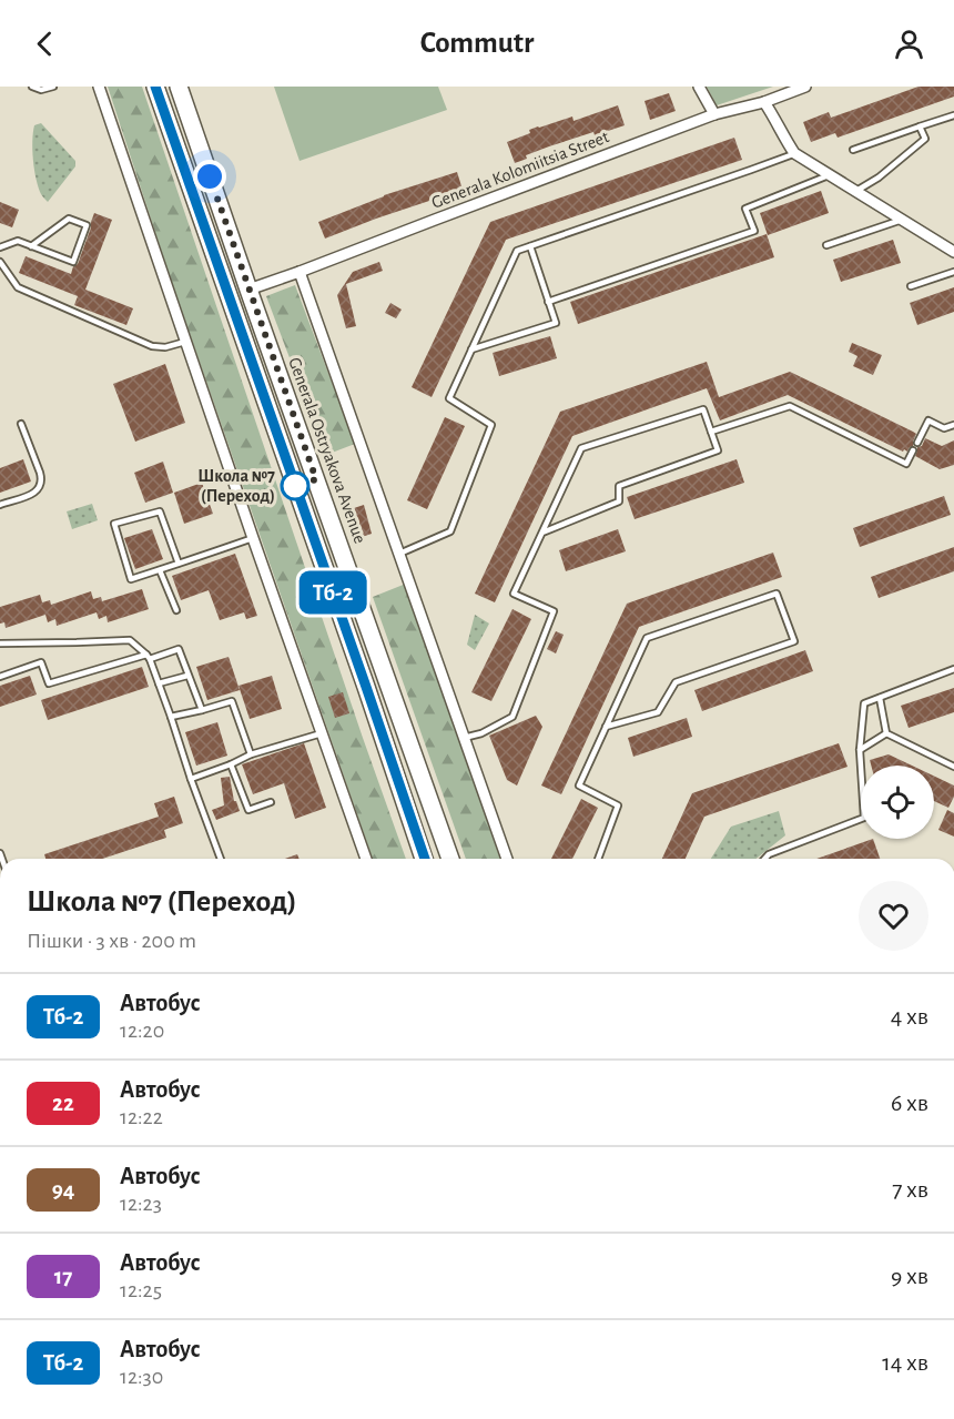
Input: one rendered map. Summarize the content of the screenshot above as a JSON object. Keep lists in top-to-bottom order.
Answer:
{
  "streets": {
    "main road": ["Generala Ostryakova Avenue"],
    "street": ["Generala Kolomiitsia Street"]
  },
  "crossings": [
    ["Generala Kolomiitsia Street", "Generala Ostryakova Avenue"]
  ],
  "places": ["Школа №7 (Переход)"],
  "lines": ["bus line Тб-2"],
  "page": {
    "header": "Commutr",
    "on_map": "Тб-2",
    "heading": ["Школа №7 (Переход)", "Пішки · 3 хв · 200 m"],
    "list": [
      {
        "mark": "Тб-2",
        "name": "Автобус",
        "note": "12:20",
        "value": "4 хв"
      },
      {
        "mark": "22",
        "name": "Автобус",
        "note": "12:22",
        "value": "6 хв"
      },
      {
        "mark": "94",
        "name": "Автобус",
        "note": "12:23",
        "value": "7 хв"
      },
      {
        "mark": "17",
        "name": "Автобус",
        "note": "12:25",
        "value": "9 хв"
      },
      {
        "mark": "Тб-2",
        "name": "Автобус",
        "note": "12:30",
        "value": "14 хв"
      }
    ]
  }
}
